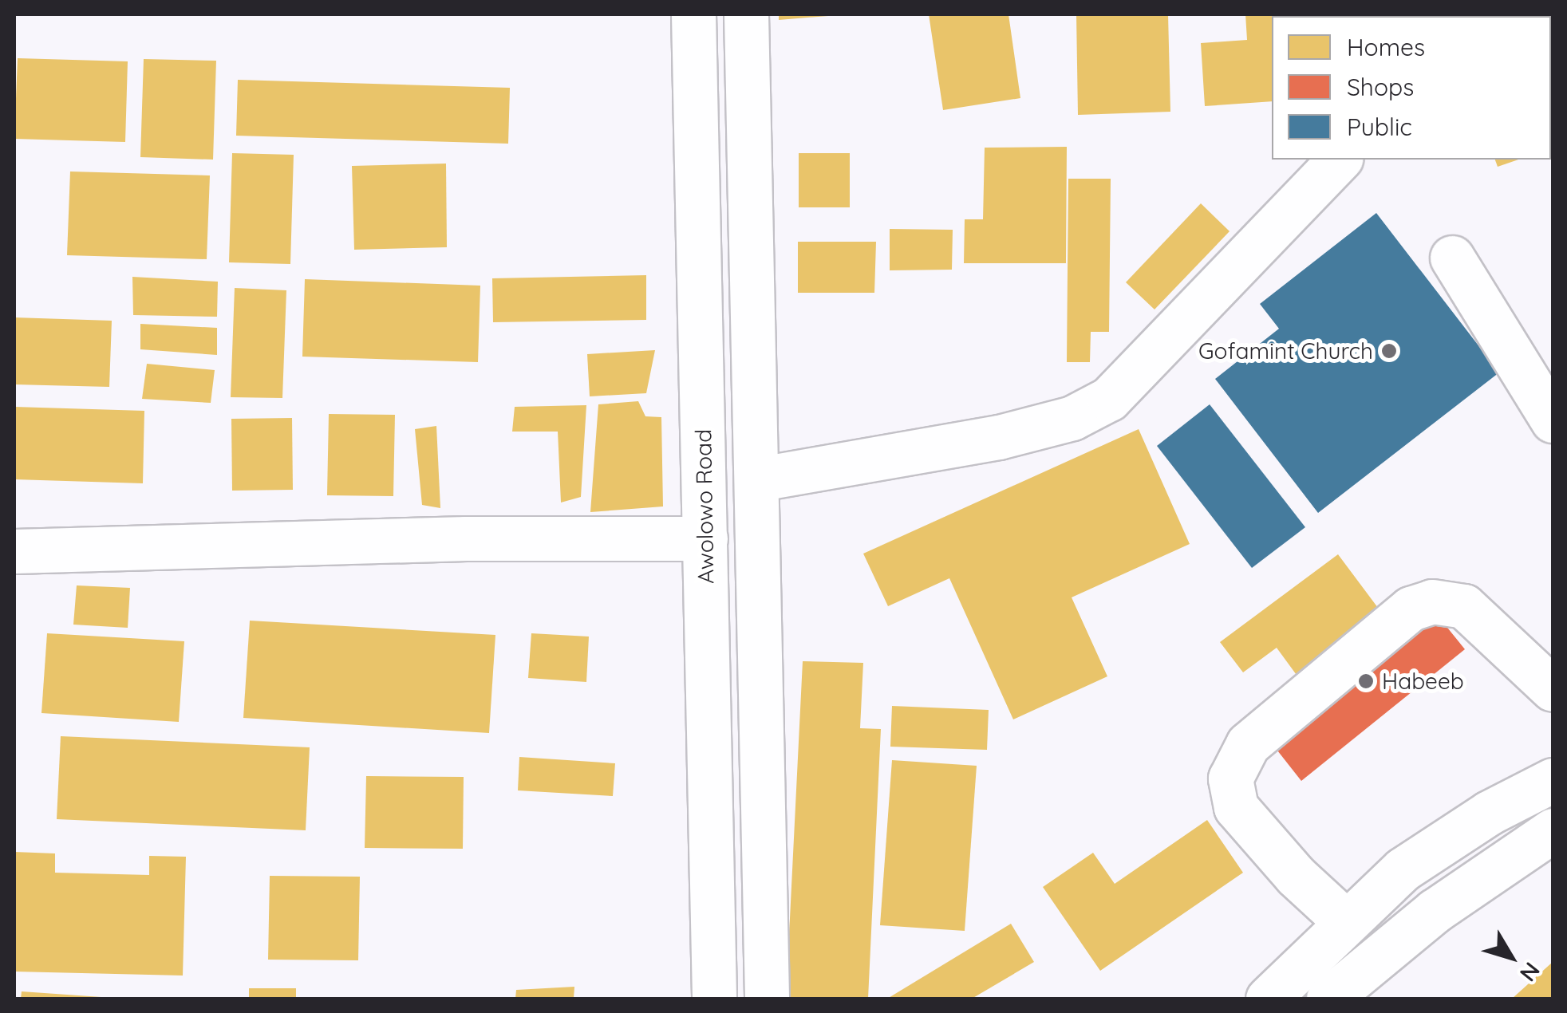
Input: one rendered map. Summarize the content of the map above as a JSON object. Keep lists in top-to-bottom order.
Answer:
{
  "streets": {
    "main road": ["Awolowo Road"]
  },
  "places": ["Gofamint Church", "Habeeb"],
  "legend": ["Homes", "Shops", "Public"],
  "north": "bottom right"
}
